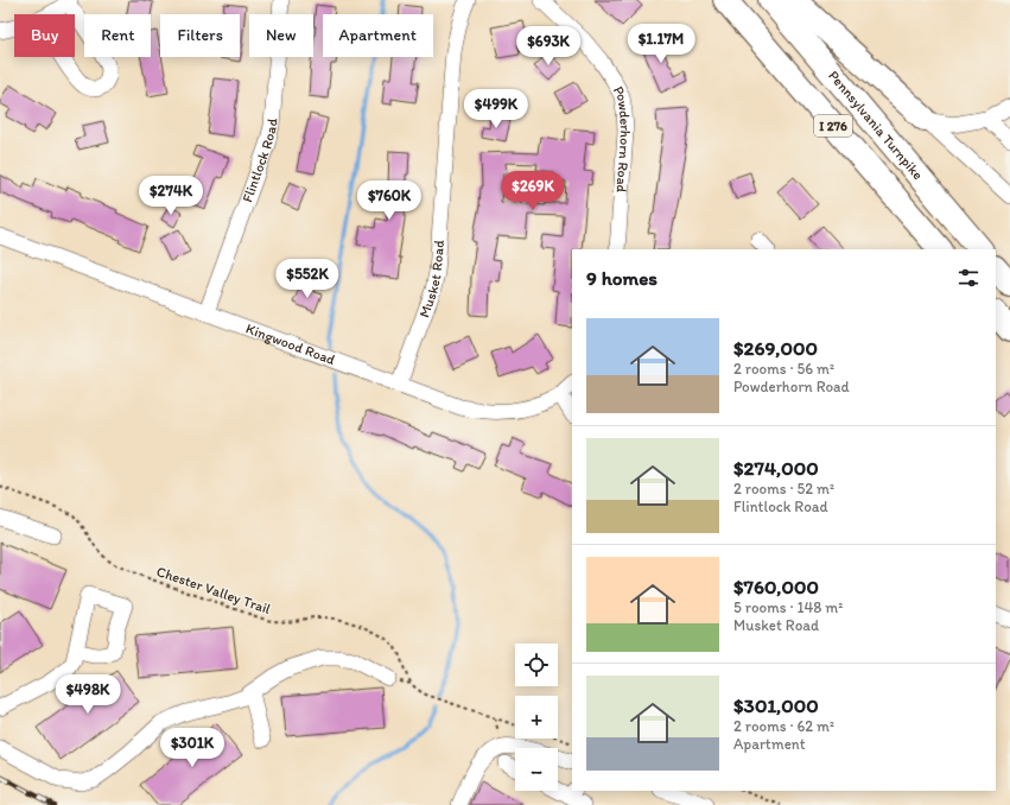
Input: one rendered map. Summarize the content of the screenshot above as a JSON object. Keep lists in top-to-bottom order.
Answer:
{
  "streets": {
    "highway": ["Pennsylvania Turnpike", "I 276"],
    "street": [
      "Powderhorn Road",
      "Flintlock Road",
      "Musket Road",
      "Kingwood Road"
    ],
    "path": ["Chester Valley Trail"]
  },
  "crossings": [
    ["Flintlock Road", "Kingwood Road"],
    ["Musket Road", "Kingwood Road"]
  ],
  "page": {
    "chip": [
      "Buy",
      "Rent",
      "Filters",
      "New",
      "Apartment"
    ],
    "price": [
      "$1.17M",
      "$693K",
      "$499K",
      "$269K",
      "$274K",
      "$760K",
      "$552K",
      "$498K",
      "$301K"
    ],
    "heading": "9 homes",
    "list": [
      {
        "name": "$269,000",
        "note": "2 rooms · 56 m² · Powderhorn Road"
      },
      {
        "name": "$274,000",
        "note": "2 rooms · 52 m² · Flintlock Road"
      },
      {
        "name": "$760,000",
        "note": "5 rooms · 148 m² · Musket Road"
      },
      {
        "name": "$301,000",
        "note": "2 rooms · 62 m² · Apartment"
      }
    ],
    "map_buttons": ["+", "−"]
  }
}
